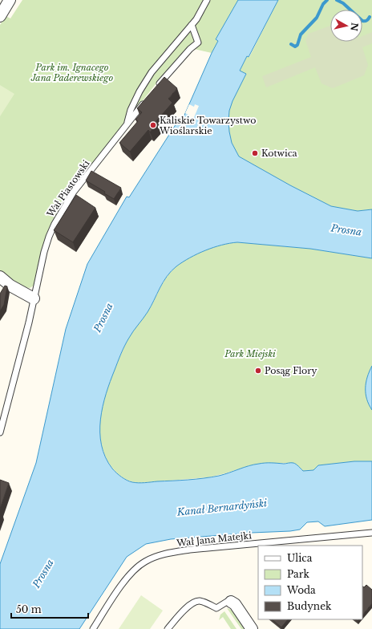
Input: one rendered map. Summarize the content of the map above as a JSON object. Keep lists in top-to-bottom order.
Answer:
{
  "streets": {
    "lane": ["Wał Piastowski", "Wał Jana Matejki"]
  },
  "water": ["Prosna", "Kanał Bernardyński"],
  "parks": ["Park im. Ignacego Jana Paderewskiego", "Park Miejski"],
  "places": ["Kaliskie Towarzystwo Wioślarskie", "Kotwica", "Posąg Flory"],
  "legend": [
    "Ulica",
    "Park",
    "Woda",
    "Budynek"
  ],
  "scale_bar": "50 m",
  "north": "right"
}
